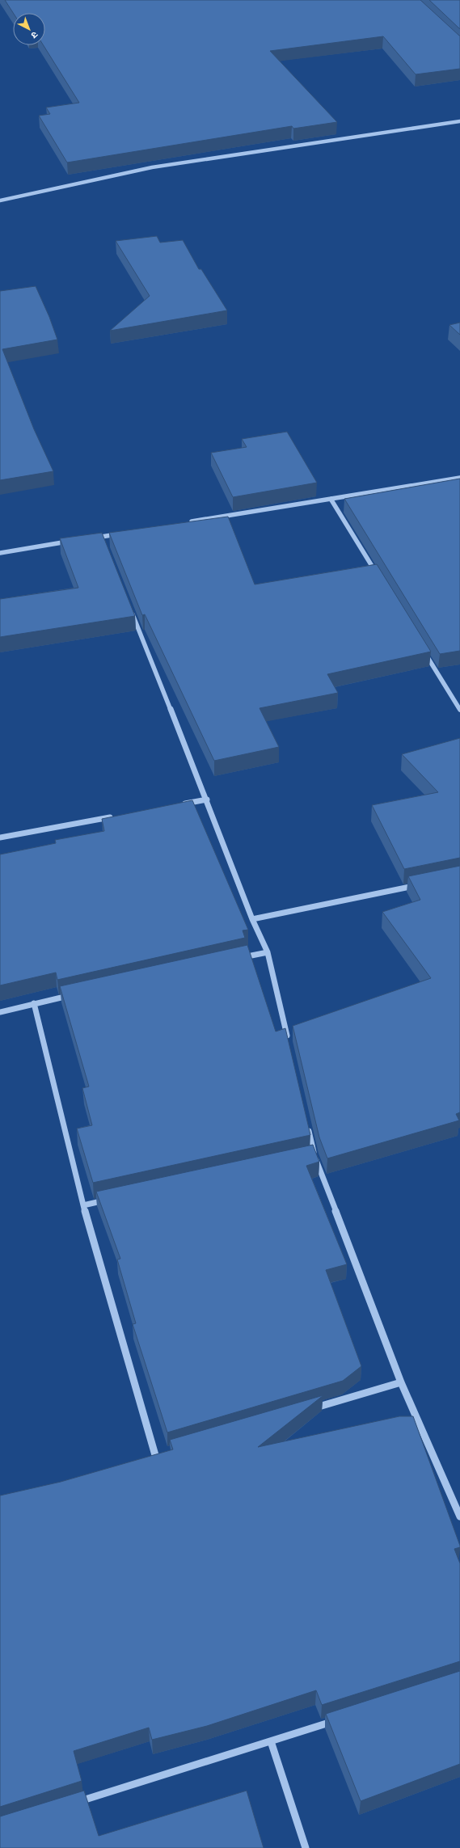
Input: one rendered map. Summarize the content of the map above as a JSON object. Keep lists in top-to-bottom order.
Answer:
{
  "north": "bottom right"
}
